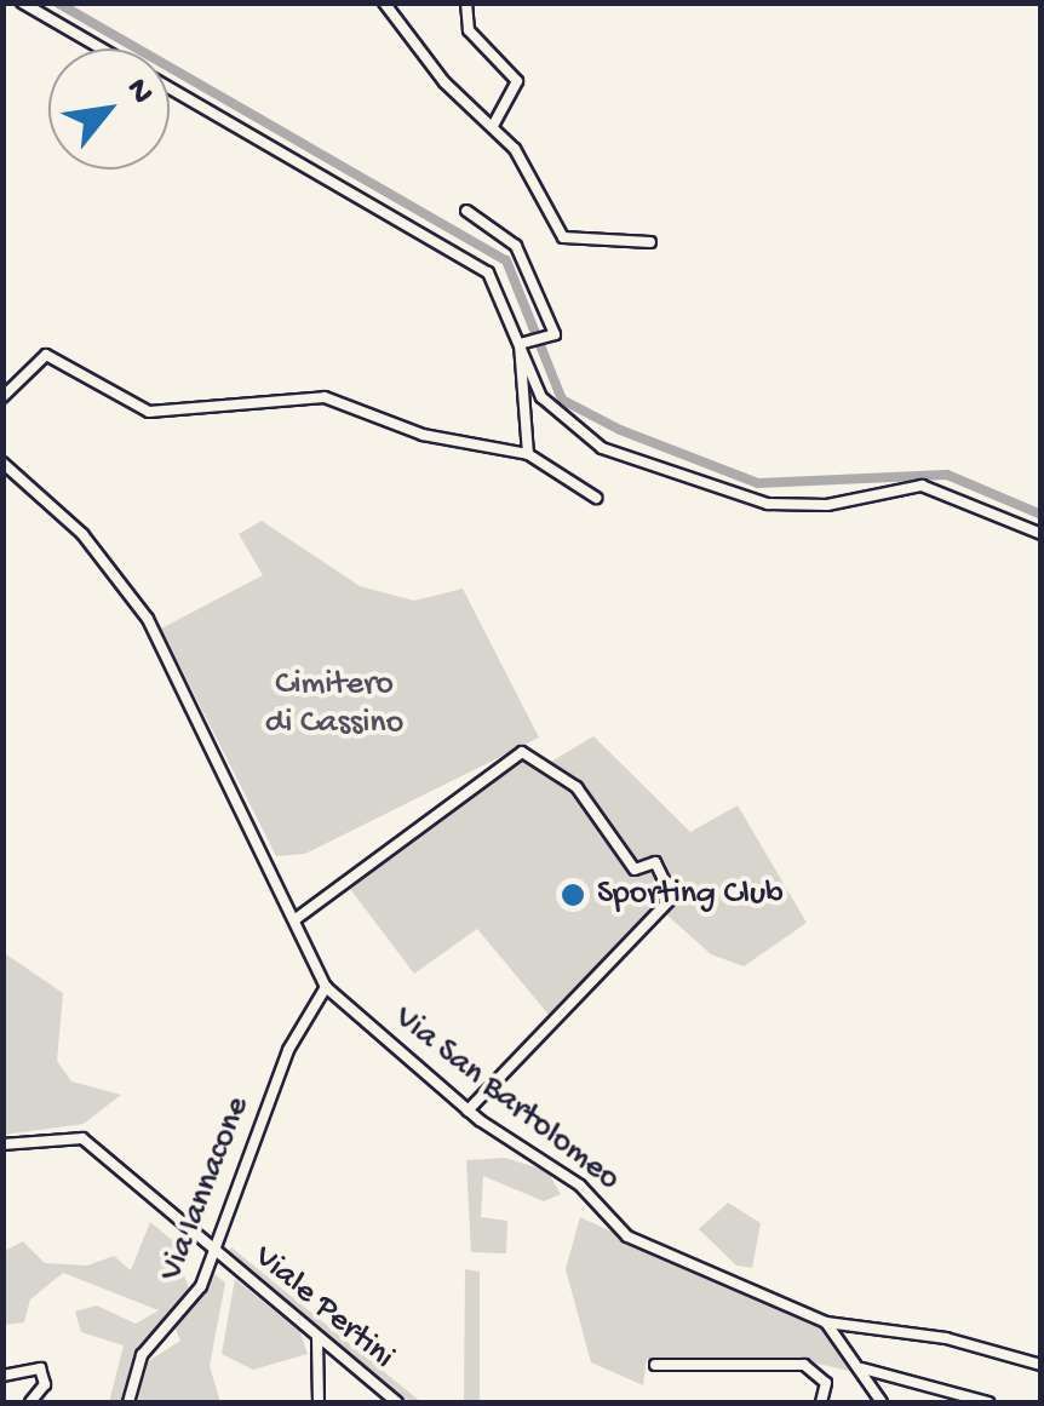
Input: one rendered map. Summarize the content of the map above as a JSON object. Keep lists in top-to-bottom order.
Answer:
{
  "streets": {
    "street": ["Via San Bartolomeo", "Via Iannacone", "Viale Pertini"]
  },
  "crossings": [
    ["Via San Bartolomeo", "Via Iannacone"],
    ["Via Iannacone", "Viale Pertini"]
  ],
  "parks": ["Cimitero di Cassino"],
  "places": ["Sporting Club"],
  "north": "top right"
}
